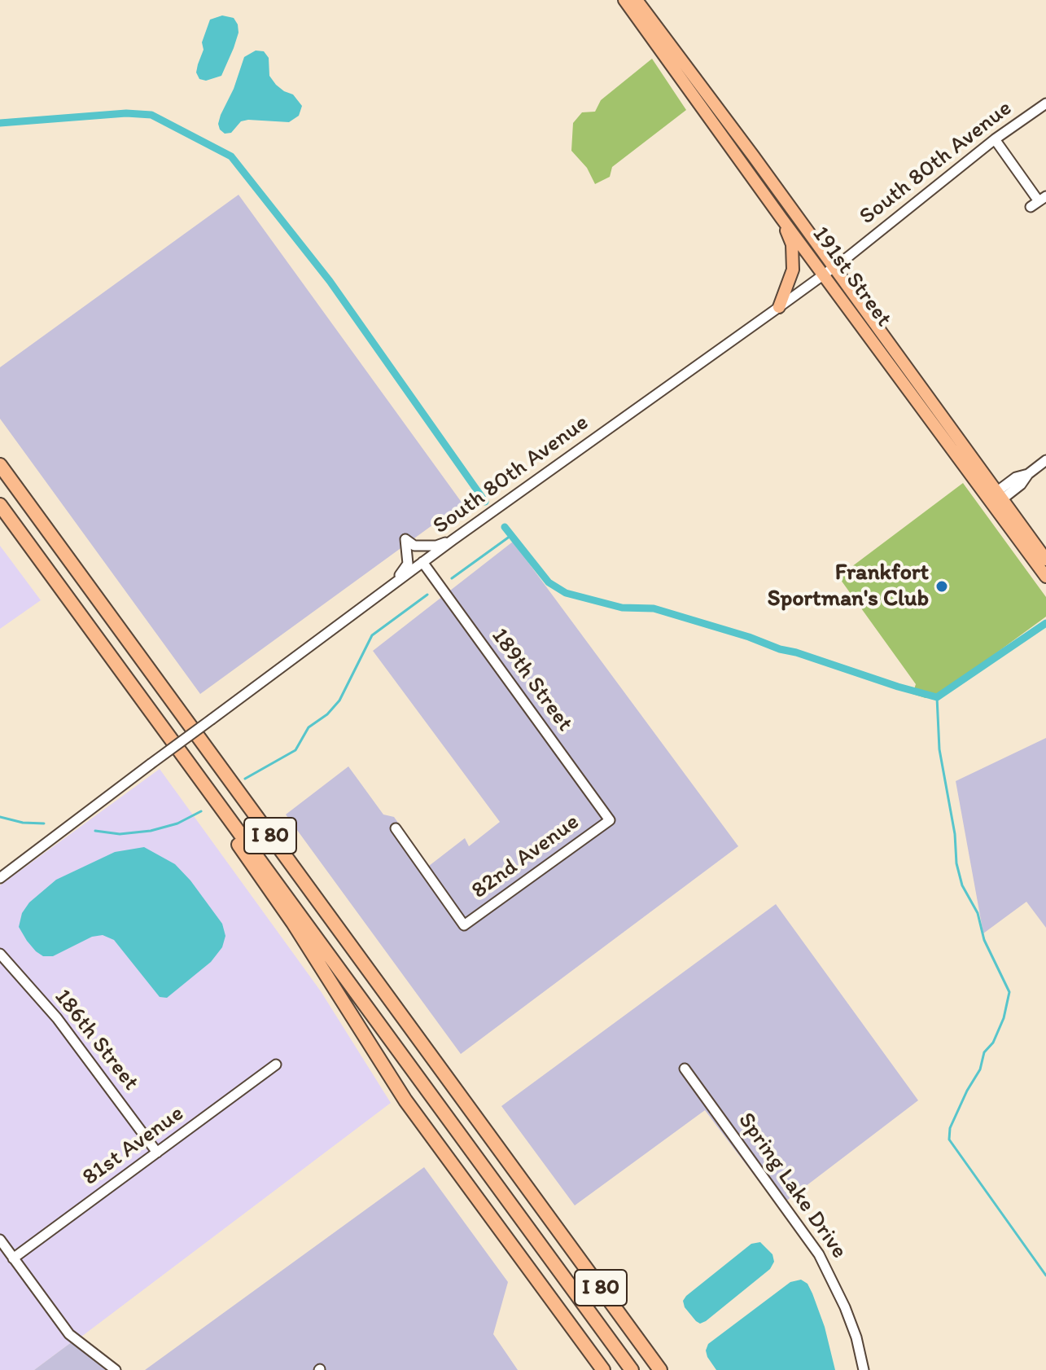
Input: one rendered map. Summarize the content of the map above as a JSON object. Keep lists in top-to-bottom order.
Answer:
{
  "streets": {
    "highway": ["I 80"],
    "main road": ["191st Street"],
    "street": [
      "South 80th Avenue",
      "189th Street",
      "82nd Avenue",
      "186th Street",
      "81st Avenue",
      "Spring Lake Drive"
    ]
  },
  "crossings": [
    ["South 80th Avenue", "191st Street"],
    ["South 80th Avenue", "189th Street"],
    ["189th Street", "82nd Avenue"],
    ["186th Street", "81st Avenue"]
  ],
  "places": ["Frankfort Sportman's Club"]
}
